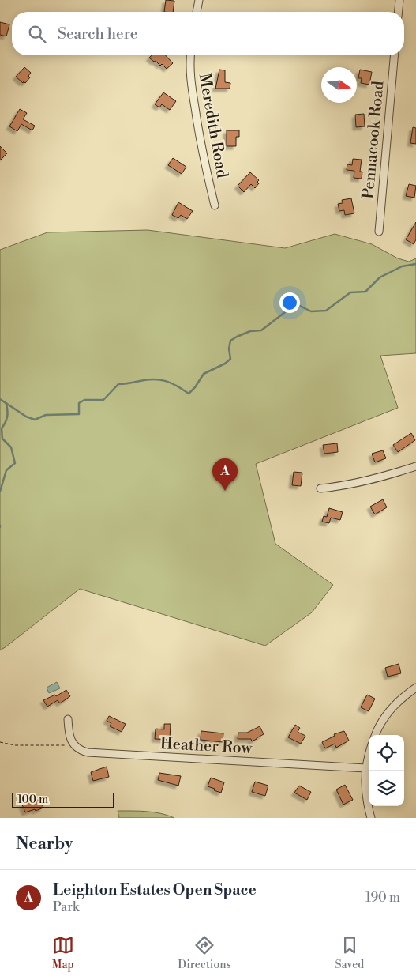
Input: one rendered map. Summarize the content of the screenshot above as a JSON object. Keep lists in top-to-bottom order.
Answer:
{
  "streets": {
    "street": ["Meredith Road", "Pennacook Road", "Heather Row"]
  },
  "scale_bar": "100 m",
  "north": "right",
  "page": {
    "search": "Search here",
    "pins": "A",
    "scale": "100 m",
    "heading": "Nearby",
    "list": [
      {
        "mark": "A",
        "name": "Leighton Estates Open Space",
        "note": "Park",
        "value": "190 m"
      }
    ],
    "nav": ["Map", "Directions", "Saved"]
  }
}
